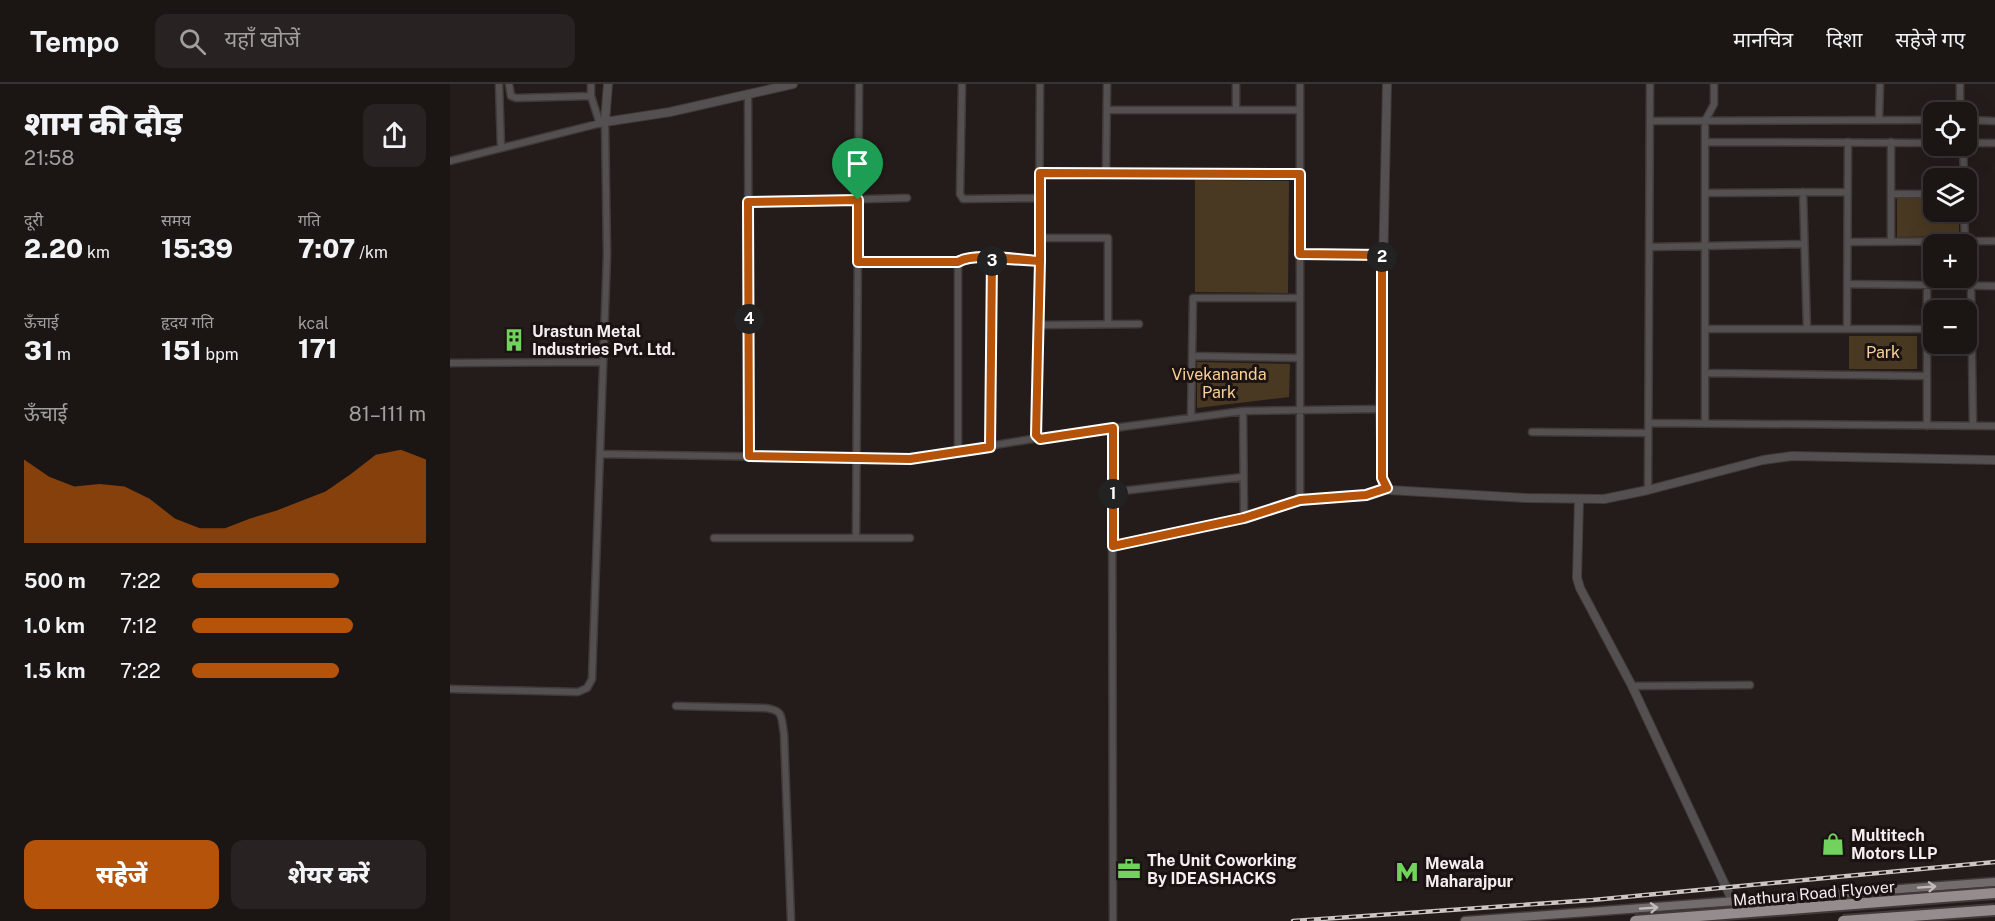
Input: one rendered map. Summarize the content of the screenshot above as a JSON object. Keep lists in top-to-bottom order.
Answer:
{
  "streets": {
    "highway": ["Mathura Road Flyover"]
  },
  "parks": ["Park", "Vivekananda Park"],
  "places": {
    "building": ["Urastun Metal Industries Pvt. Ltd."],
    "shop": ["Multitech Motors LLP"],
    "office": ["The Unit Coworking By IDEASHACKS"],
    "metro station": ["Mewala Maharajpur"]
  },
  "page": {
    "header": "Tempo",
    "search": "यहाँ खोजें",
    "nav": ["मानचित्र", "दिशा", "सहेजे गए"],
    "heading": ["शाम की दौड़", "21:58"],
    "map_buttons": ["+", "−"],
    "stats": [
      ["दूरी", "2.20 km"],
      ["समय", "15:39"],
      ["गति", "7:07 /km"],
      ["ऊँचाई", "31 m"],
      ["हृदय गति", "151 bpm"],
      ["kcal", "171"]
    ],
    "pins": [
      "2",
      "3",
      "4",
      "1"
    ],
    "chart": ["ऊँचाई", "81–111 m"],
    "list": [
      {
        "name": "500 m",
        "note": "7:22"
      },
      {
        "name": "1.0 km",
        "note": "7:12"
      },
      {
        "name": "1.5 km",
        "note": "7:22"
      }
    ],
    "buttons": ["सहेजें", "शेयर करें"]
  }
}
